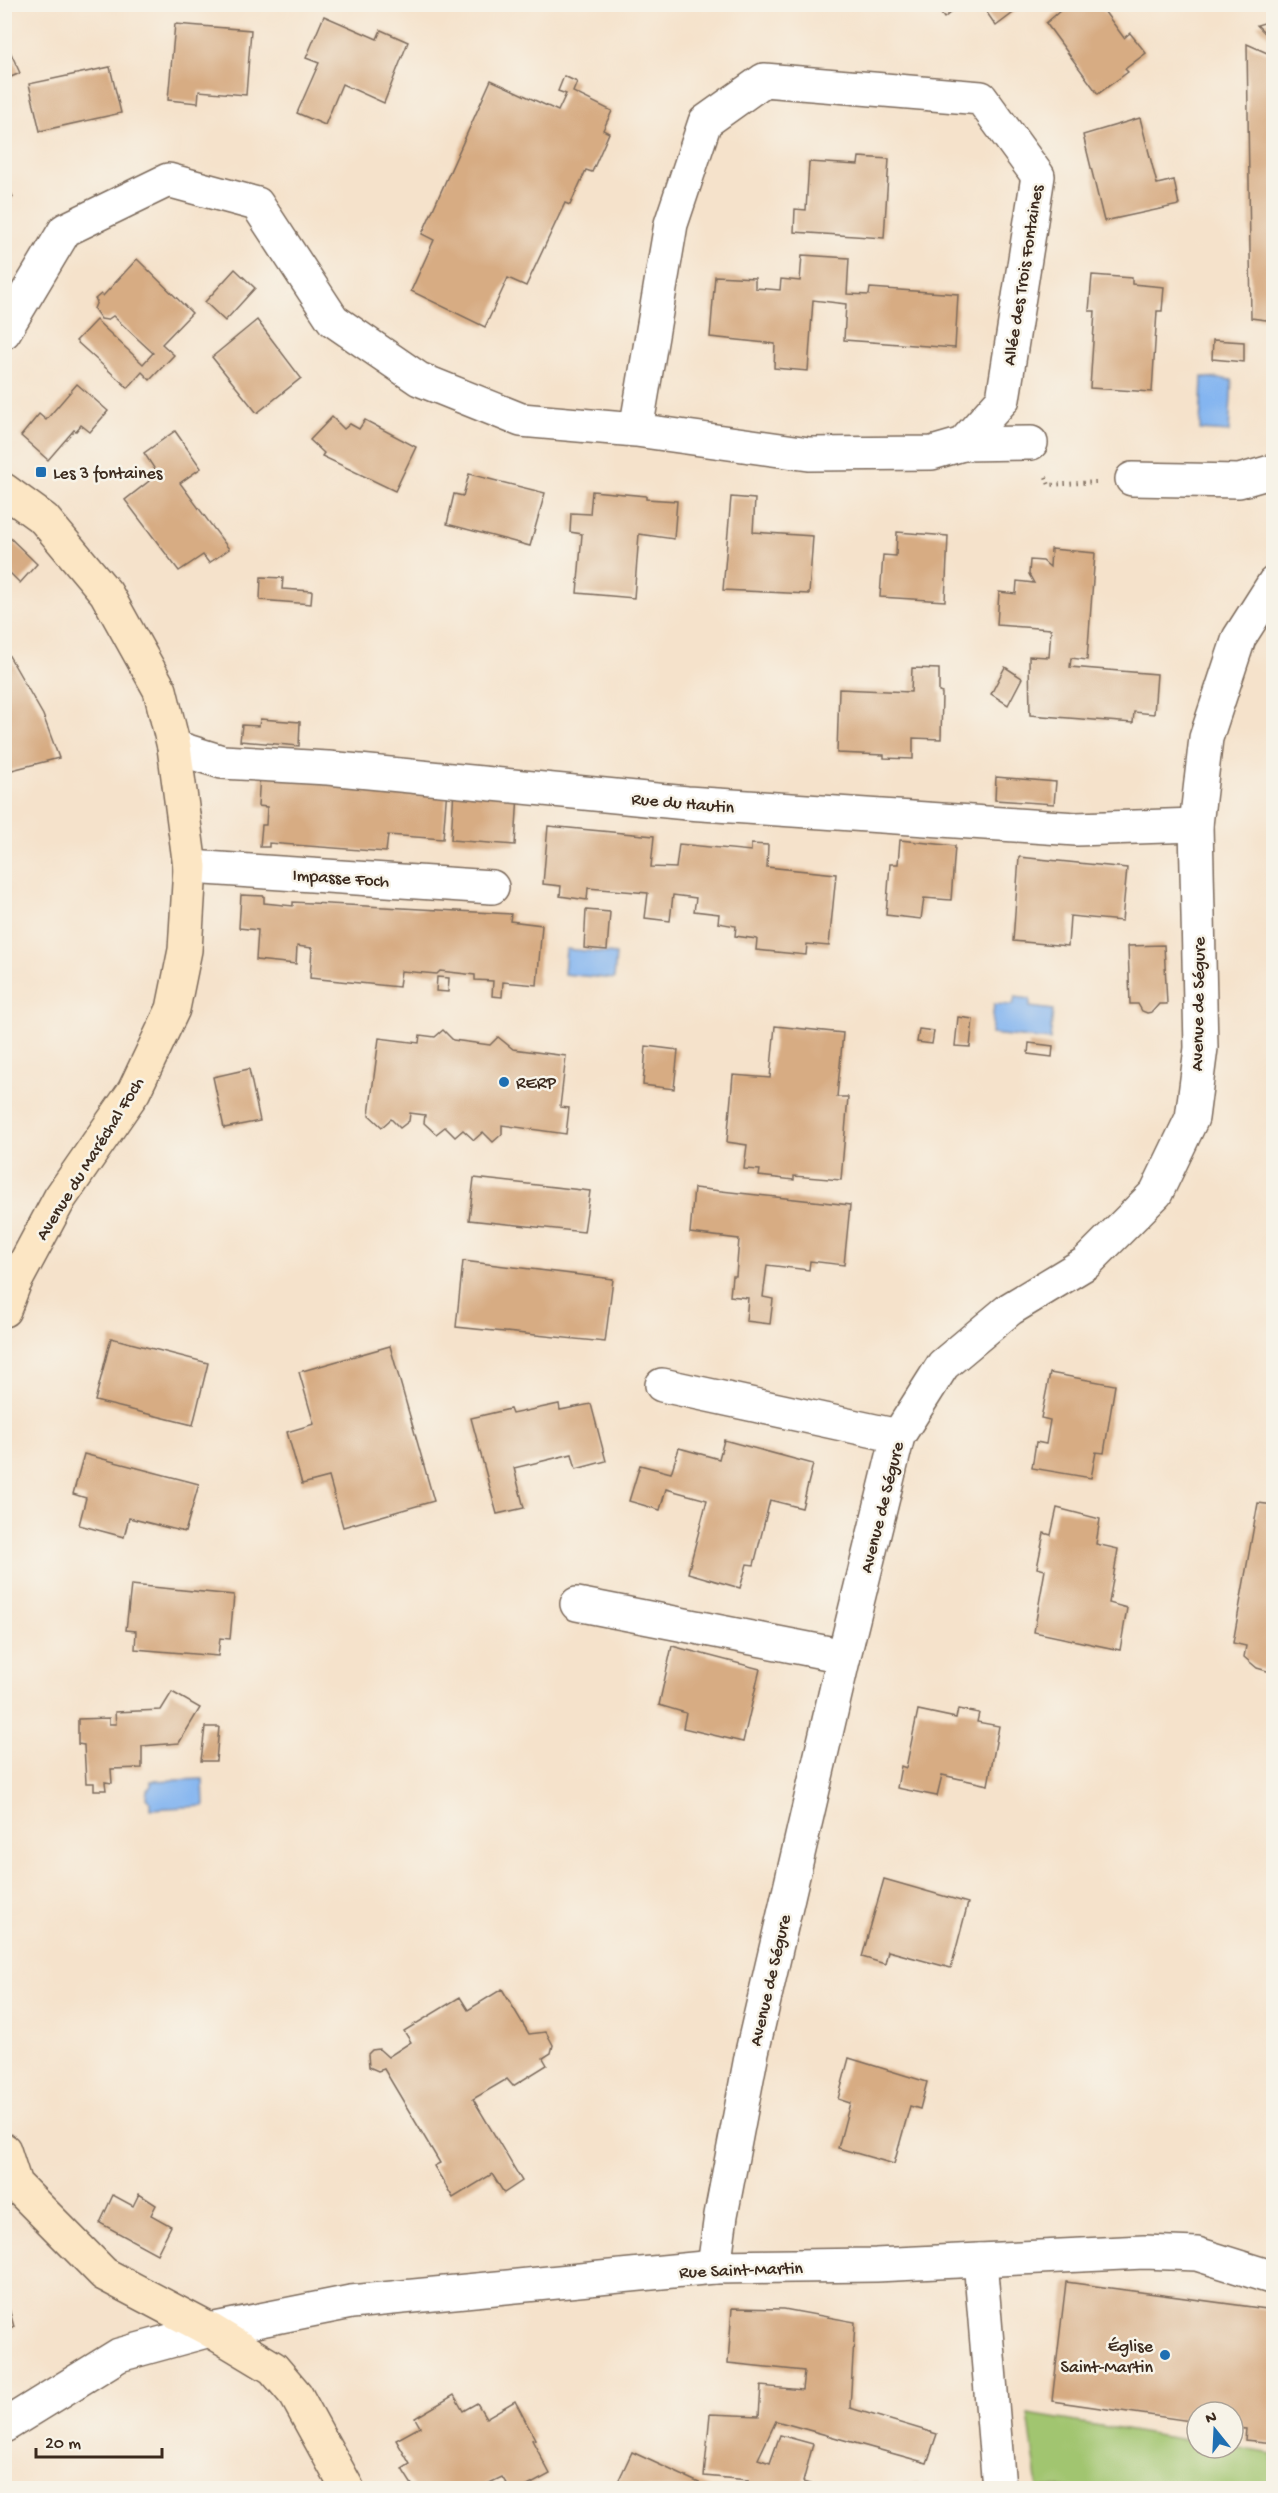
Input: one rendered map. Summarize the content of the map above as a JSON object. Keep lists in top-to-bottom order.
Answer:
{
  "streets": {
    "street": [
      "Allée des Trois Fontaines",
      "Rue du Hautin",
      "Impasse Foch",
      "Avenue de Ségure",
      "Avenue du Maréchal Foch",
      "Rue Saint-Martin"
    ]
  },
  "crossings": [
    ["Rue du Hautin", "Avenue de Ségure"],
    ["Rue du Hautin", "Avenue du Maréchal Foch"],
    ["Impasse Foch", "Avenue du Maréchal Foch"],
    ["Avenue de Ségure", "Rue Saint-Martin"]
  ],
  "places": {
    "transit": ["Les 3 fontaines"],
    "other": ["RERP", "Église Saint-Martin"]
  },
  "scale_bar": "20 m",
  "north": "top"
}
